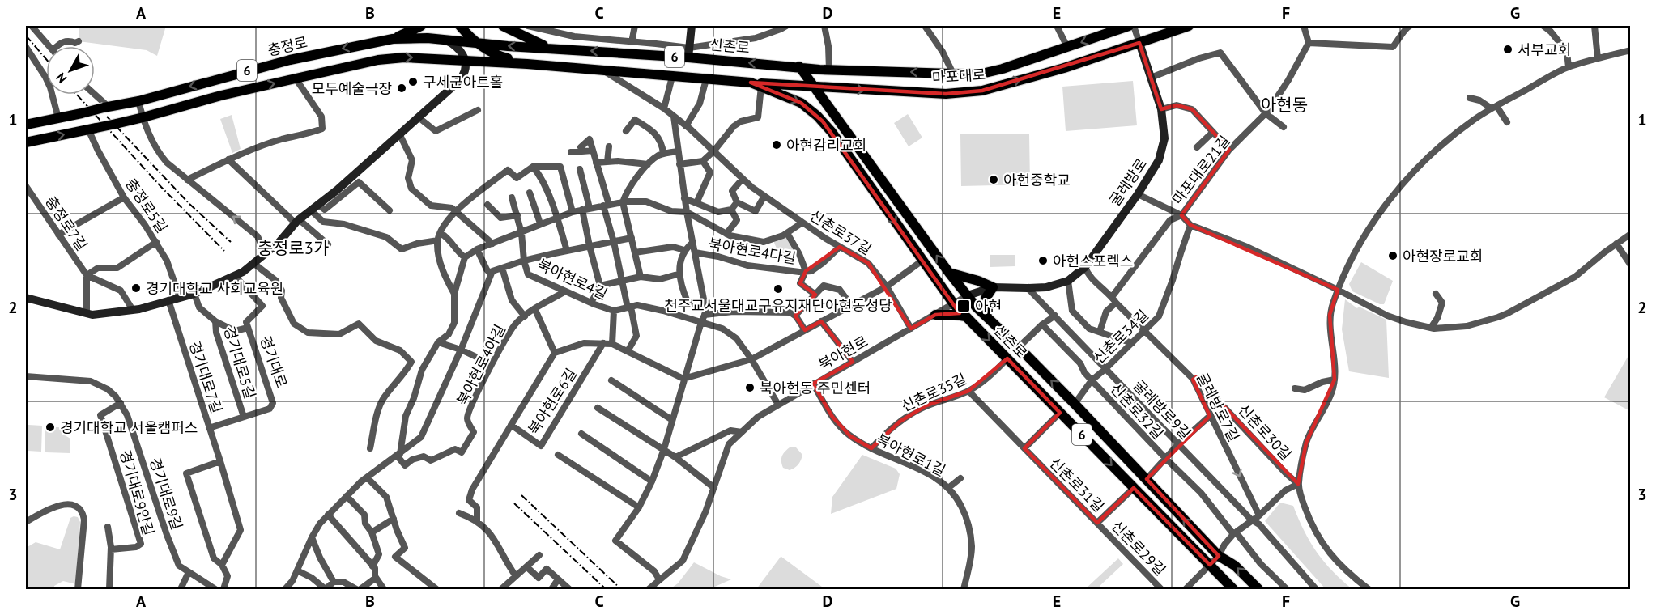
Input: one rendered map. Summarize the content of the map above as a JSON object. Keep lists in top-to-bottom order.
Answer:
{
  "streets": {
    "main road": [
      "충정로",
      "신촌로",
      "6",
      "마포대로",
      "굴레방로"
    ],
    "street": [
      "마포대로21길",
      "충정로5길",
      "충정로7길",
      "신촌로37길",
      "북아현로4다길",
      "북아현로4길",
      "신촌로34길",
      "북아현로",
      "경기대로",
      "경기대로5길",
      "북아현로4아길",
      "경기대로7길",
      "신촌로35길",
      "북아현로6길",
      "굴레방로7길",
      "굴레방로9길",
      "신촌로32길",
      "신촌로30길",
      "북아현로1길",
      "신촌로31길",
      "경기대로9안길",
      "경기대로9길",
      "신촌로29길"
    ]
  },
  "crossings": [
    ["충정로", "신촌로"],
    ["신촌로", "6"],
    ["신촌로", "마포대로"],
    ["신촌로", "굴레방로"],
    ["신촌로", "신촌로37길"],
    ["신촌로", "신촌로34길"],
    ["신촌로", "북아현로"],
    ["신촌로", "신촌로35길"],
    ["신촌로", "신촌로31길"],
    ["6", "충정로5길"],
    ["마포대로", "굴레방로"],
    ["마포대로21길", "굴레방로7길"],
    ["굴레방로", "북아현로"],
    ["굴레방로", "굴레방로7길"],
    ["굴레방로", "굴레방로9길"],
    ["신촌로37길", "북아현로4다길"],
    ["신촌로37길", "북아현로"],
    ["북아현로4길", "북아현로"],
    ["북아현로4길", "북아현로4아길"],
    ["북아현로4길", "북아현로6길"],
    ["신촌로34길", "굴레방로7길"],
    ["신촌로34길", "굴레방로9길"],
    ["신촌로34길", "신촌로32길"],
    ["북아현로", "북아현로1길"],
    ["경기대로", "경기대로5길"],
    ["경기대로", "경기대로7길"],
    ["신촌로35길", "북아현로1길"],
    ["신촌로35길", "신촌로31길"],
    ["굴레방로7길", "신촌로30길"],
    ["신촌로31길", "신촌로29길"],
    ["경기대로9안길", "경기대로9길"]
  ],
  "districts": ["아현동", "충정로3가"],
  "places": {
    "other": [
      "서부교회",
      "구세군아트홀",
      "모두예술극장",
      "아현감리교회",
      "아현중학교",
      "아현장로교회",
      "아현스포렉스",
      "경기대학교 사회교육원",
      "천주교서울대교구유지재단아현동성당",
      "북아현동 주민센터",
      "경기대학교 서울캠퍼스"
    ],
    "transit": ["아현"]
  },
  "north": "bottom left",
  "grid": {
    "columns": [
      "A",
      "B",
      "C",
      "D",
      "E",
      "F",
      "G"
    ],
    "rows": ["1", "2", "3"]
  }
}
